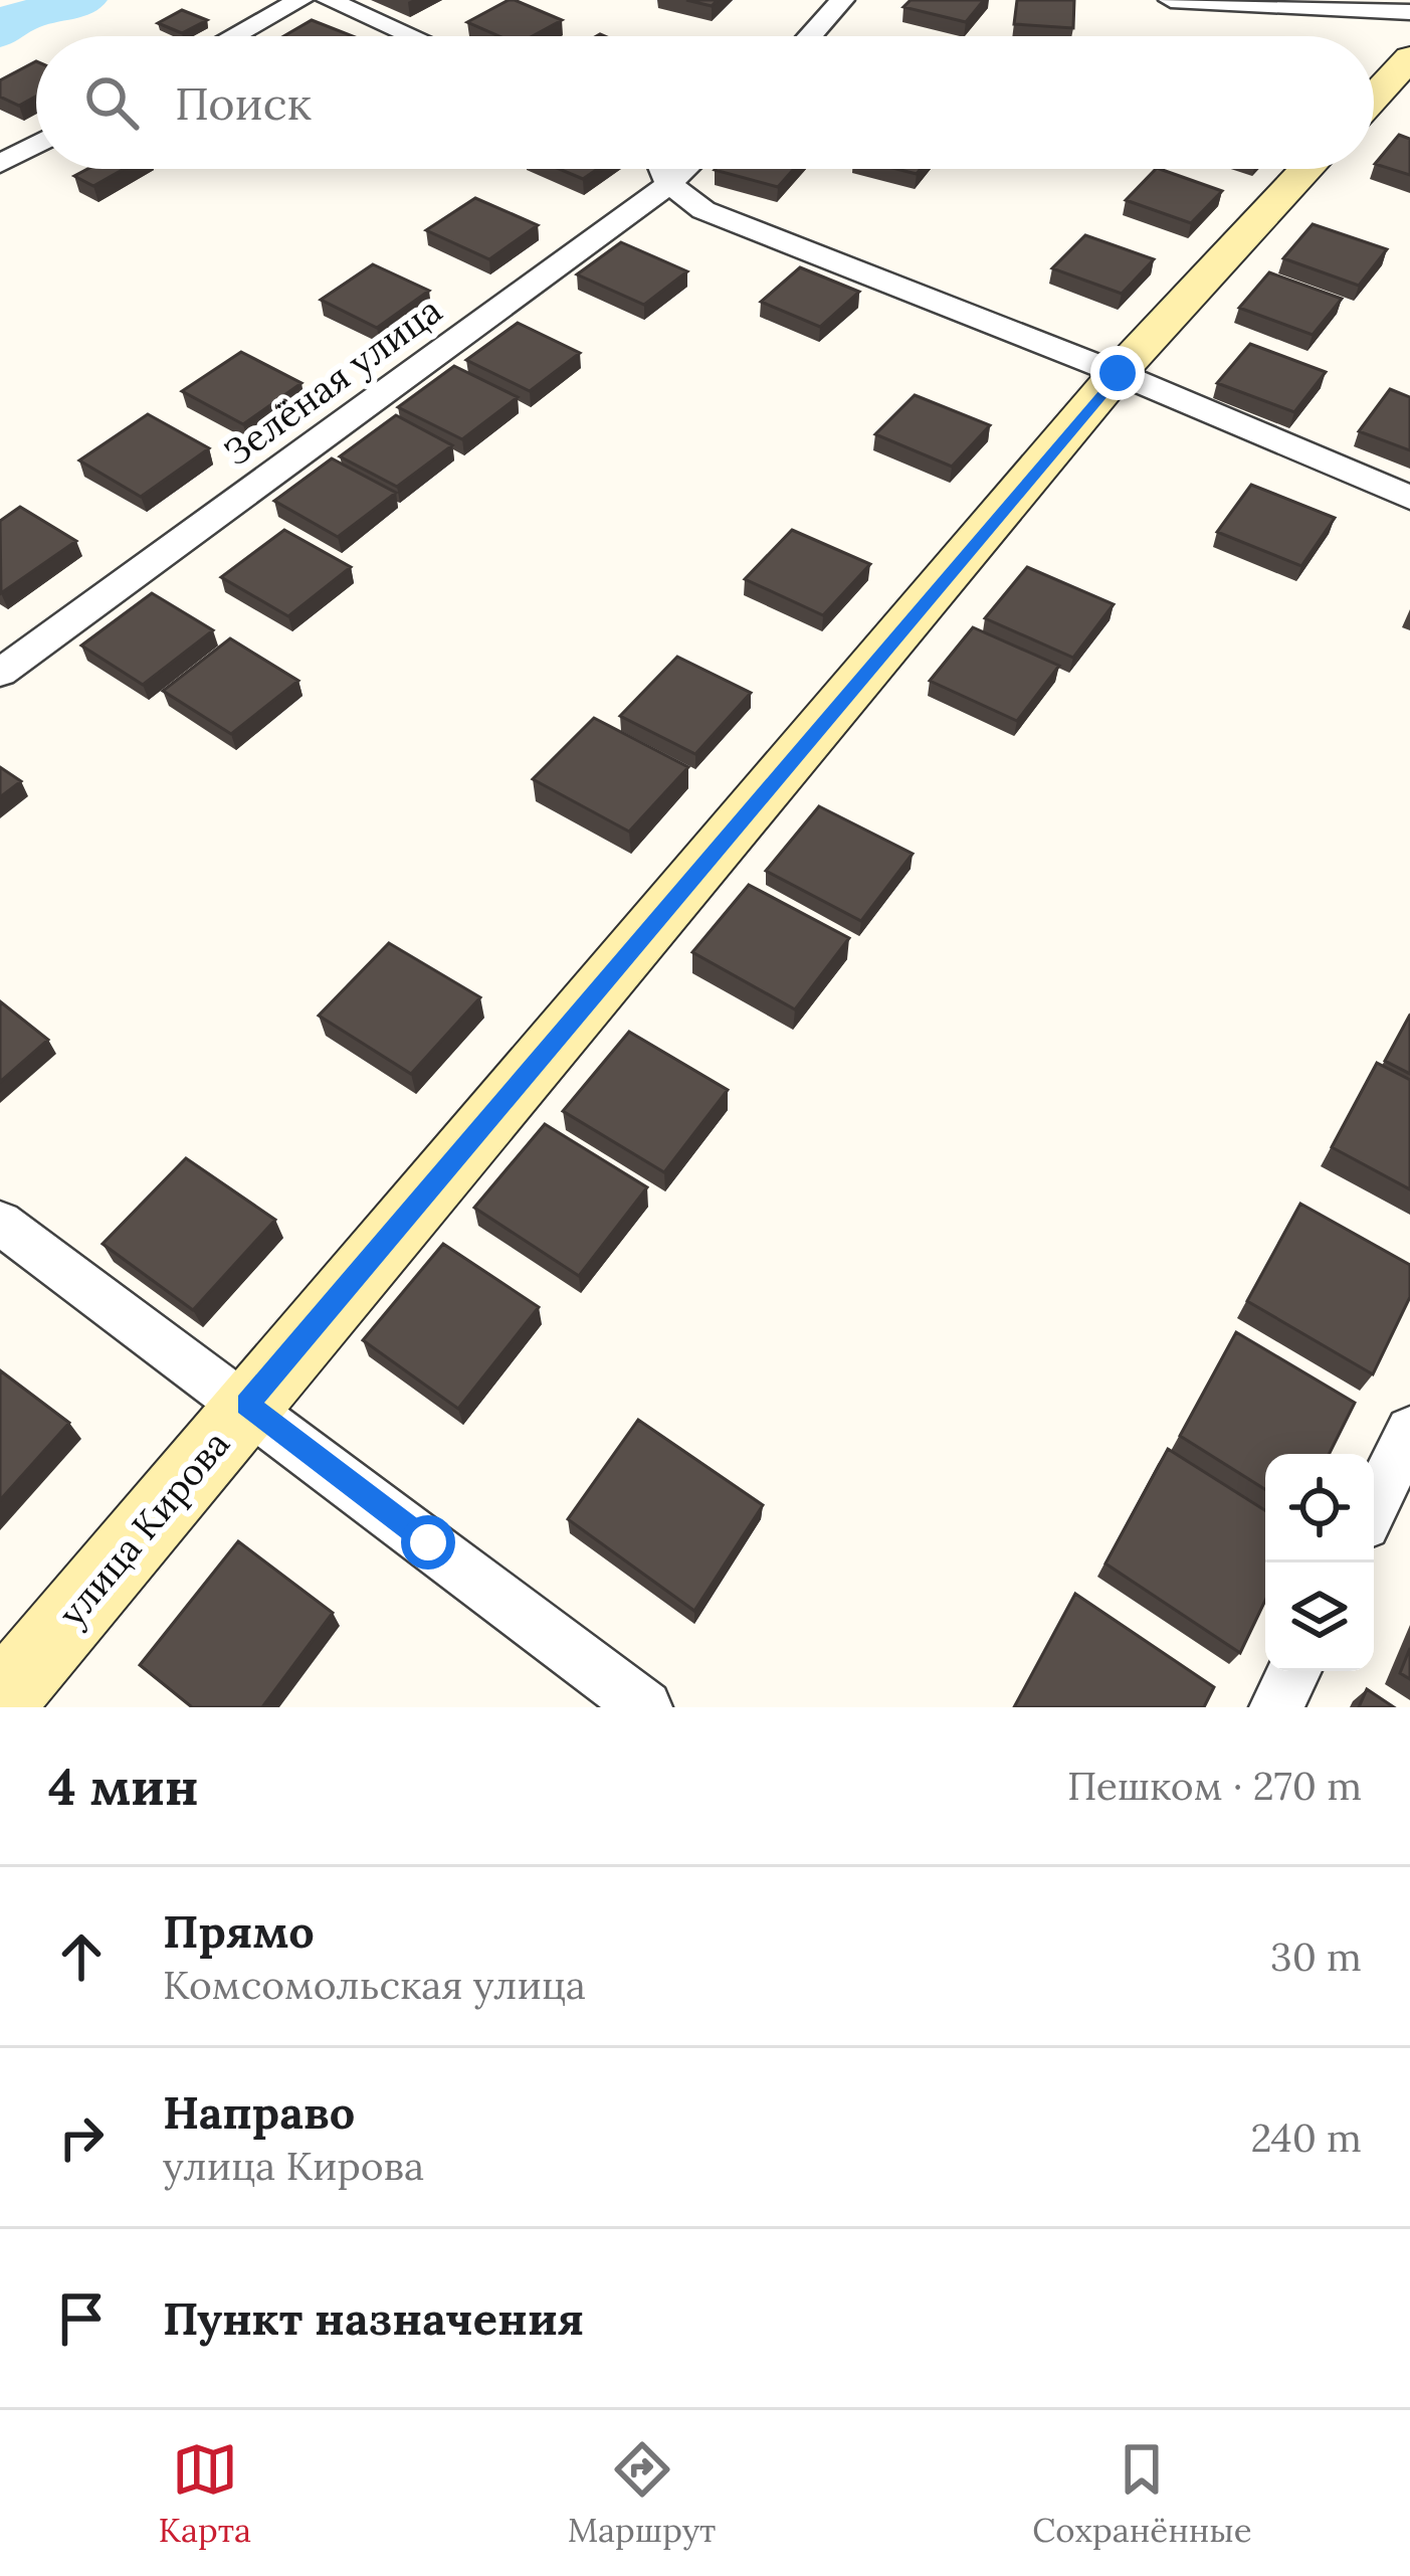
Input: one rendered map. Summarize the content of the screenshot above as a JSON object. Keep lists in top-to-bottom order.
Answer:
{
  "streets": {
    "street": ["Зелёная улица", "улица Кирова"]
  },
  "page": {
    "search": "Поиск",
    "heading": ["4 мин", "Пешком · 270 m"],
    "list": [
      ["Прямо", "Комсомольская улица", "30 m"],
      ["Направо", "улица Кирова", "240 m"],
      "Пункт назначения"
    ],
    "nav": ["Карта", "Маршрут", "Сохранённые"]
  }
}
